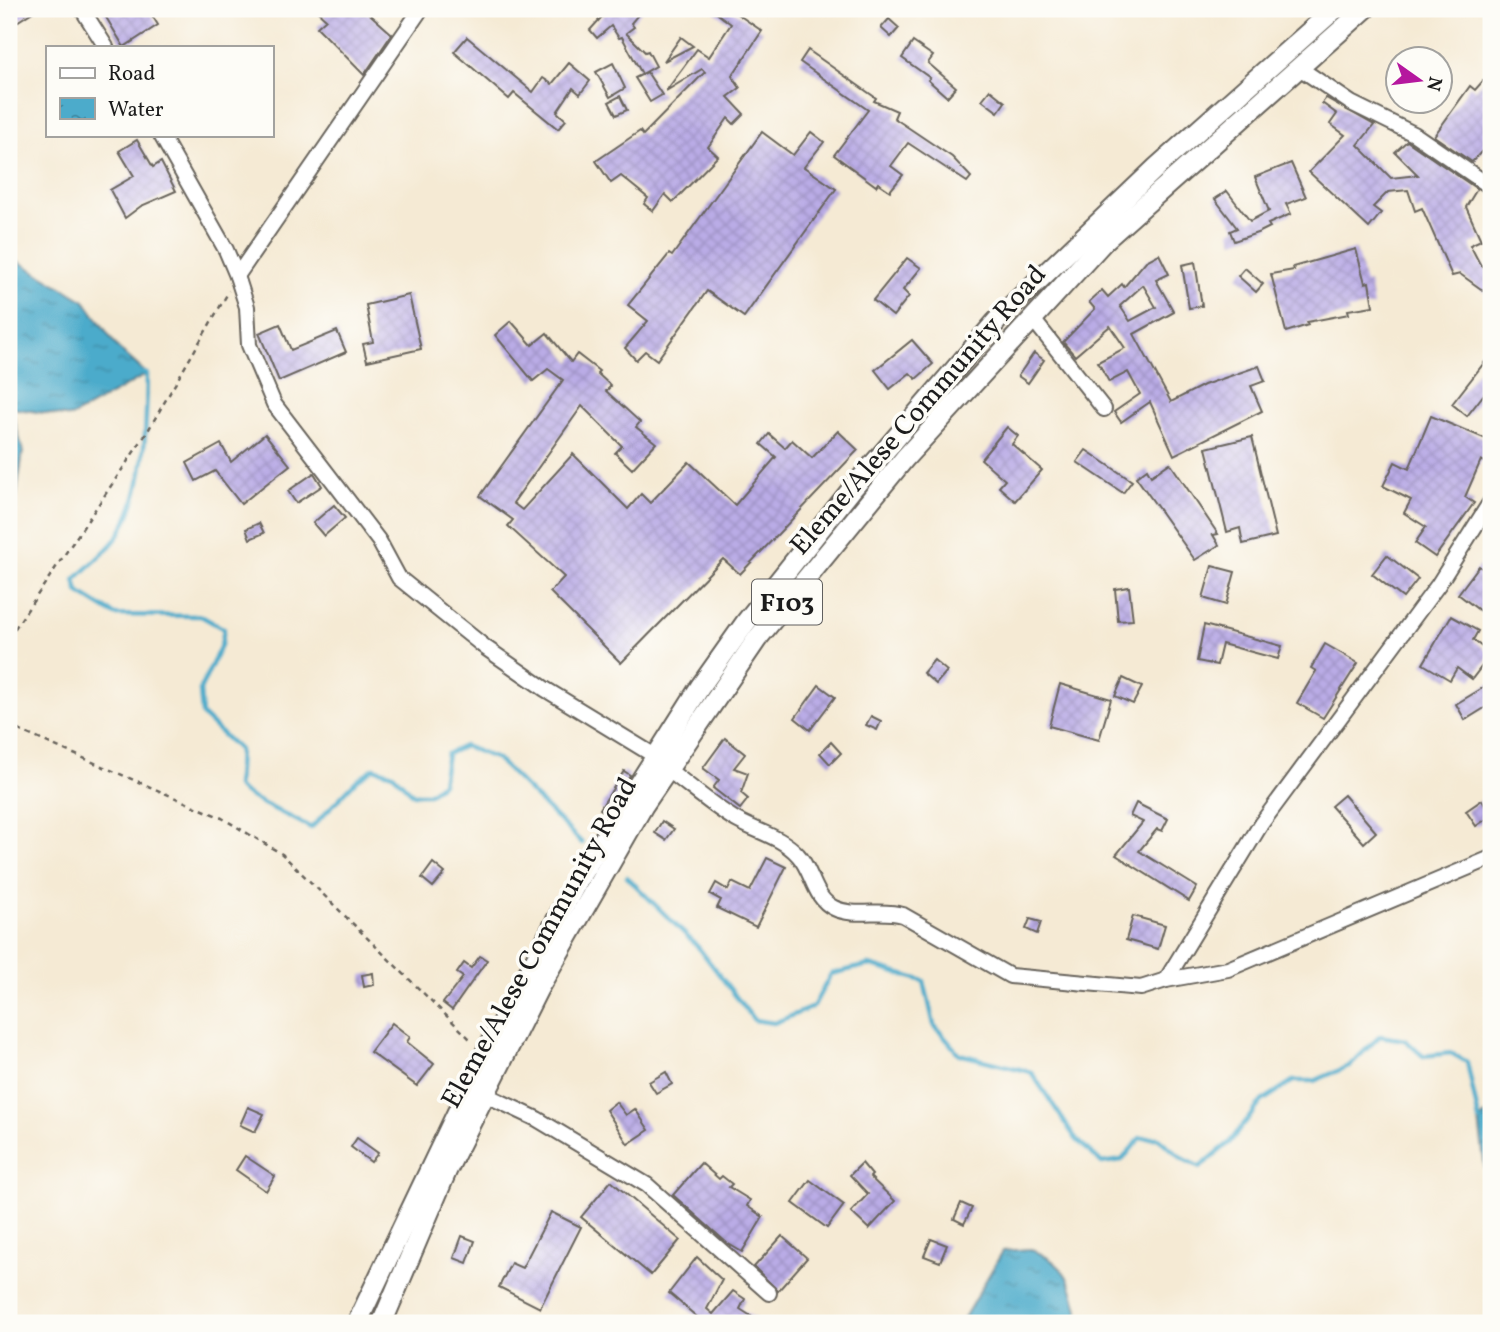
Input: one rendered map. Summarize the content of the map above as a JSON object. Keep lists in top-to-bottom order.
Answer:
{
  "streets": {
    "main road": ["Eleme/Alese Community Road", "F103"]
  },
  "legend": ["Road", "Water"],
  "north": "right"
}
